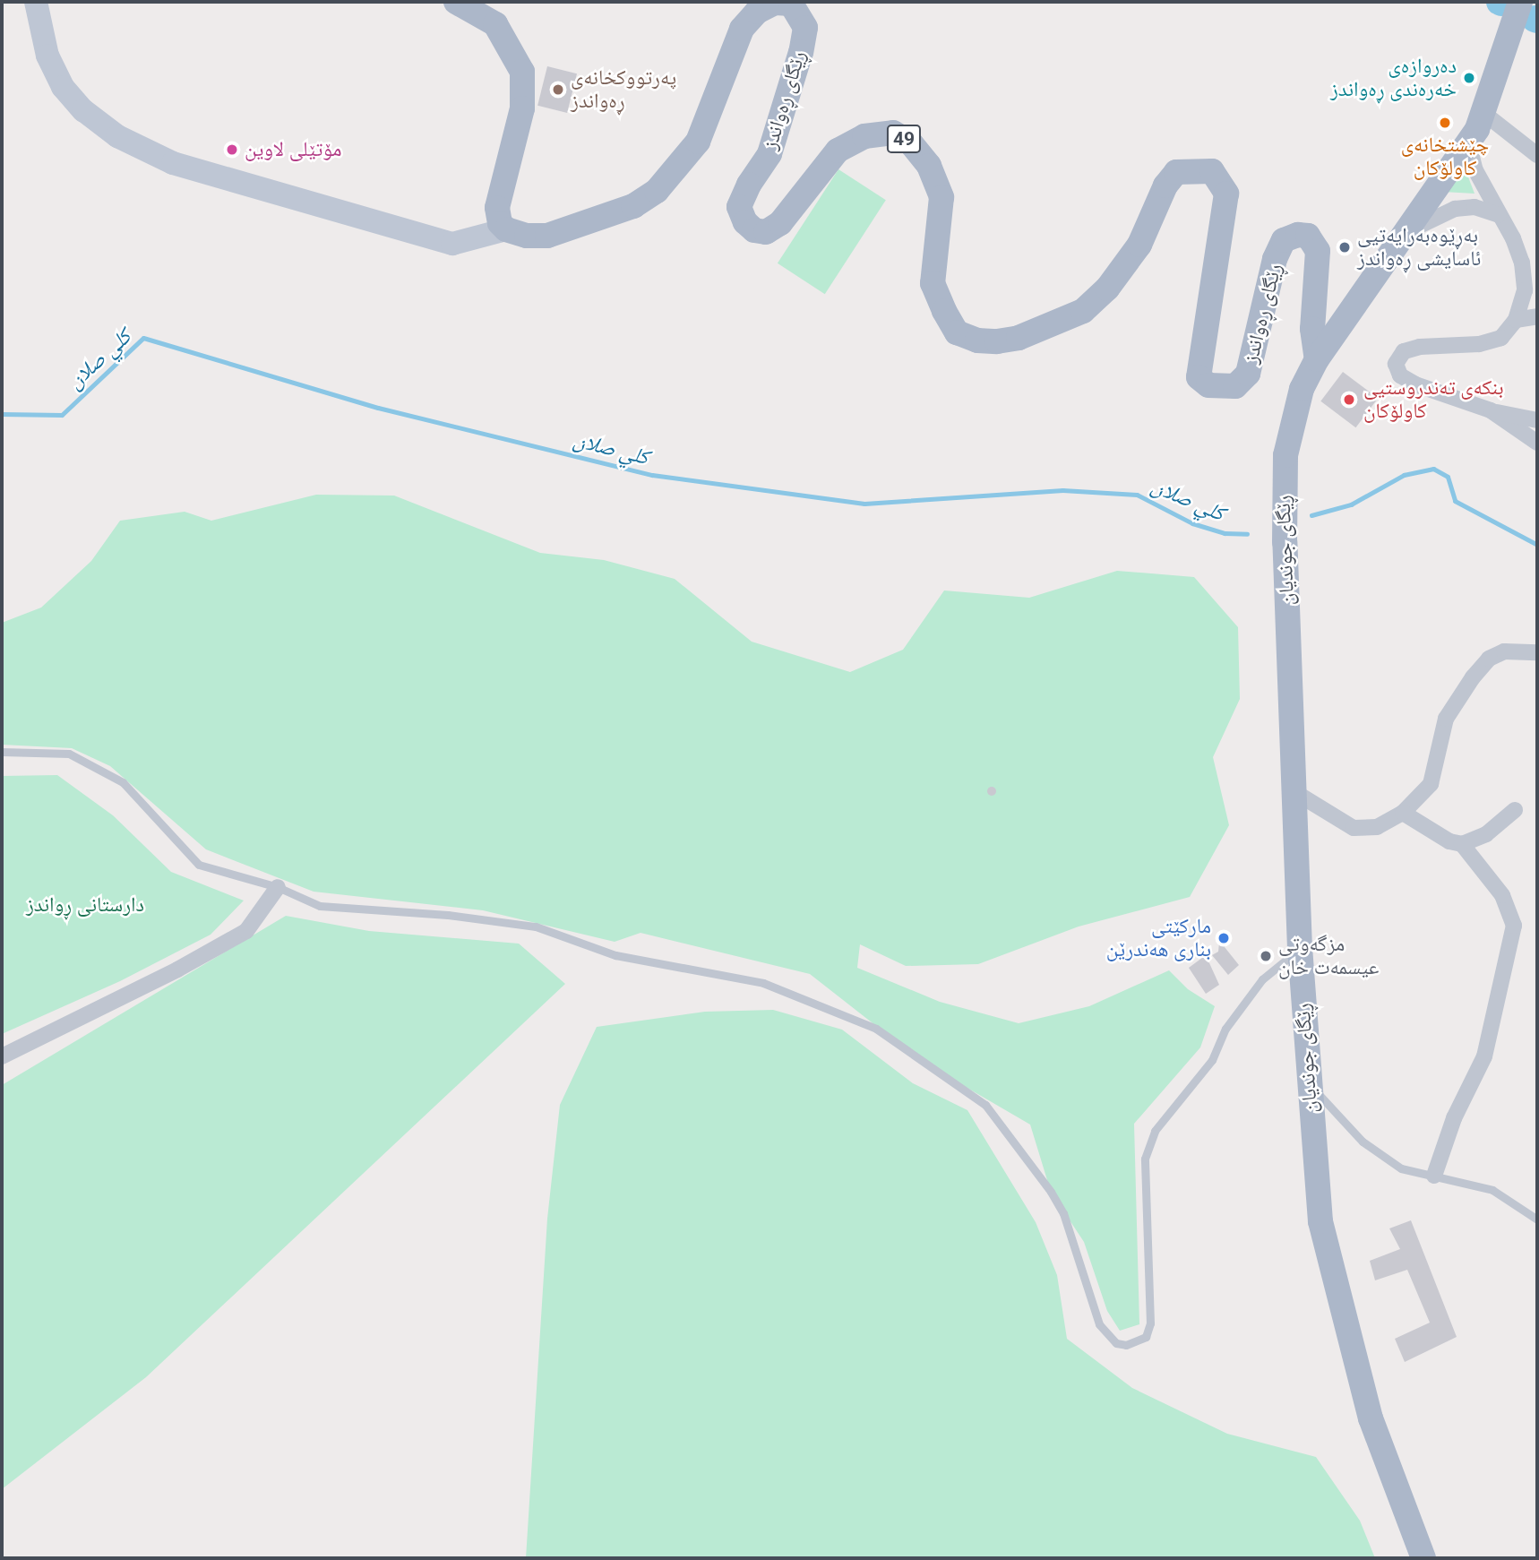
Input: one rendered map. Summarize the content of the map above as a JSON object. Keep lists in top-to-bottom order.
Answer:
{
  "streets": {
    "main road": ["ڕێگای ڕەواندز", "49", "ڕێگای جوندیان"]
  },
  "crossings": [
    ["ڕێگای ڕەواندز", "ڕێگای جوندیان"]
  ],
  "water": ["كلي صلان"],
  "parks": ["دارستانی ڕواندز"],
  "places": [
    "دەروازەی خەرەندی ڕەواندز",
    "پەرتووکخانەی ڕەواندز",
    "چێشتخانه‌ی كاولۆكان",
    "مۆتێلی لاوین",
    "بەڕێوەبەرایەتیی ئاسایشی ڕەواندز",
    "بنکەی تەندروستیی کاولۆکان",
    "مارکێتی بناری هەندرێن",
    "مزگەوتی عیسمەت خان"
  ]
}
